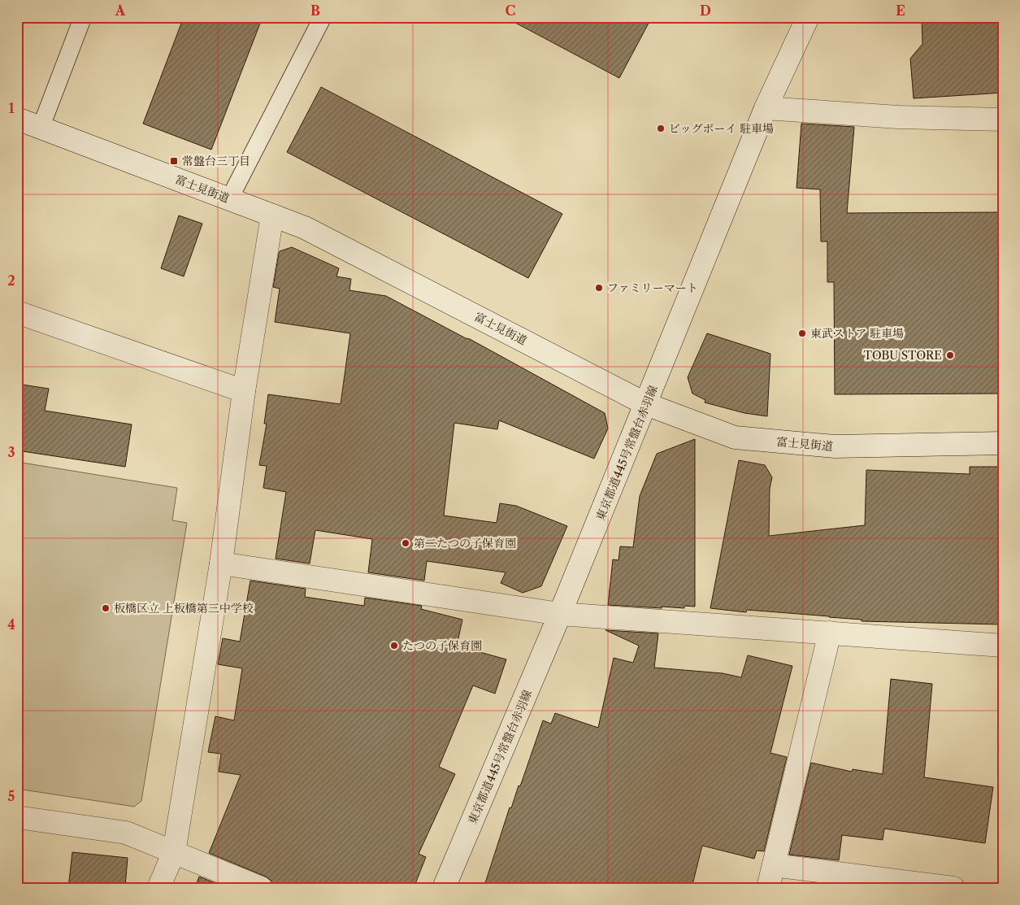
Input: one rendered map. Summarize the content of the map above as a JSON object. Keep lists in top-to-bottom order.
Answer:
{
  "streets": {
    "street": ["富士見街道", "東京都道445号常盤台赤羽線"]
  },
  "crossings": [
    ["富士見街道", "東京都道445号常盤台赤羽線"]
  ],
  "places": {
    "other": [
      "ビッグボーイ 駐車場",
      "ファミリーマート",
      "東武ストア 駐車場",
      "TOBU STORE",
      "第二たつの子保育園",
      "板橋区立 上板橋第三中学校",
      "たつの子保育園"
    ],
    "transit": ["常盤台三丁目"]
  },
  "grid": {
    "columns": [
      "A",
      "B",
      "C",
      "D",
      "E"
    ],
    "rows": [
      "1",
      "2",
      "3",
      "4",
      "5"
    ]
  }
}
